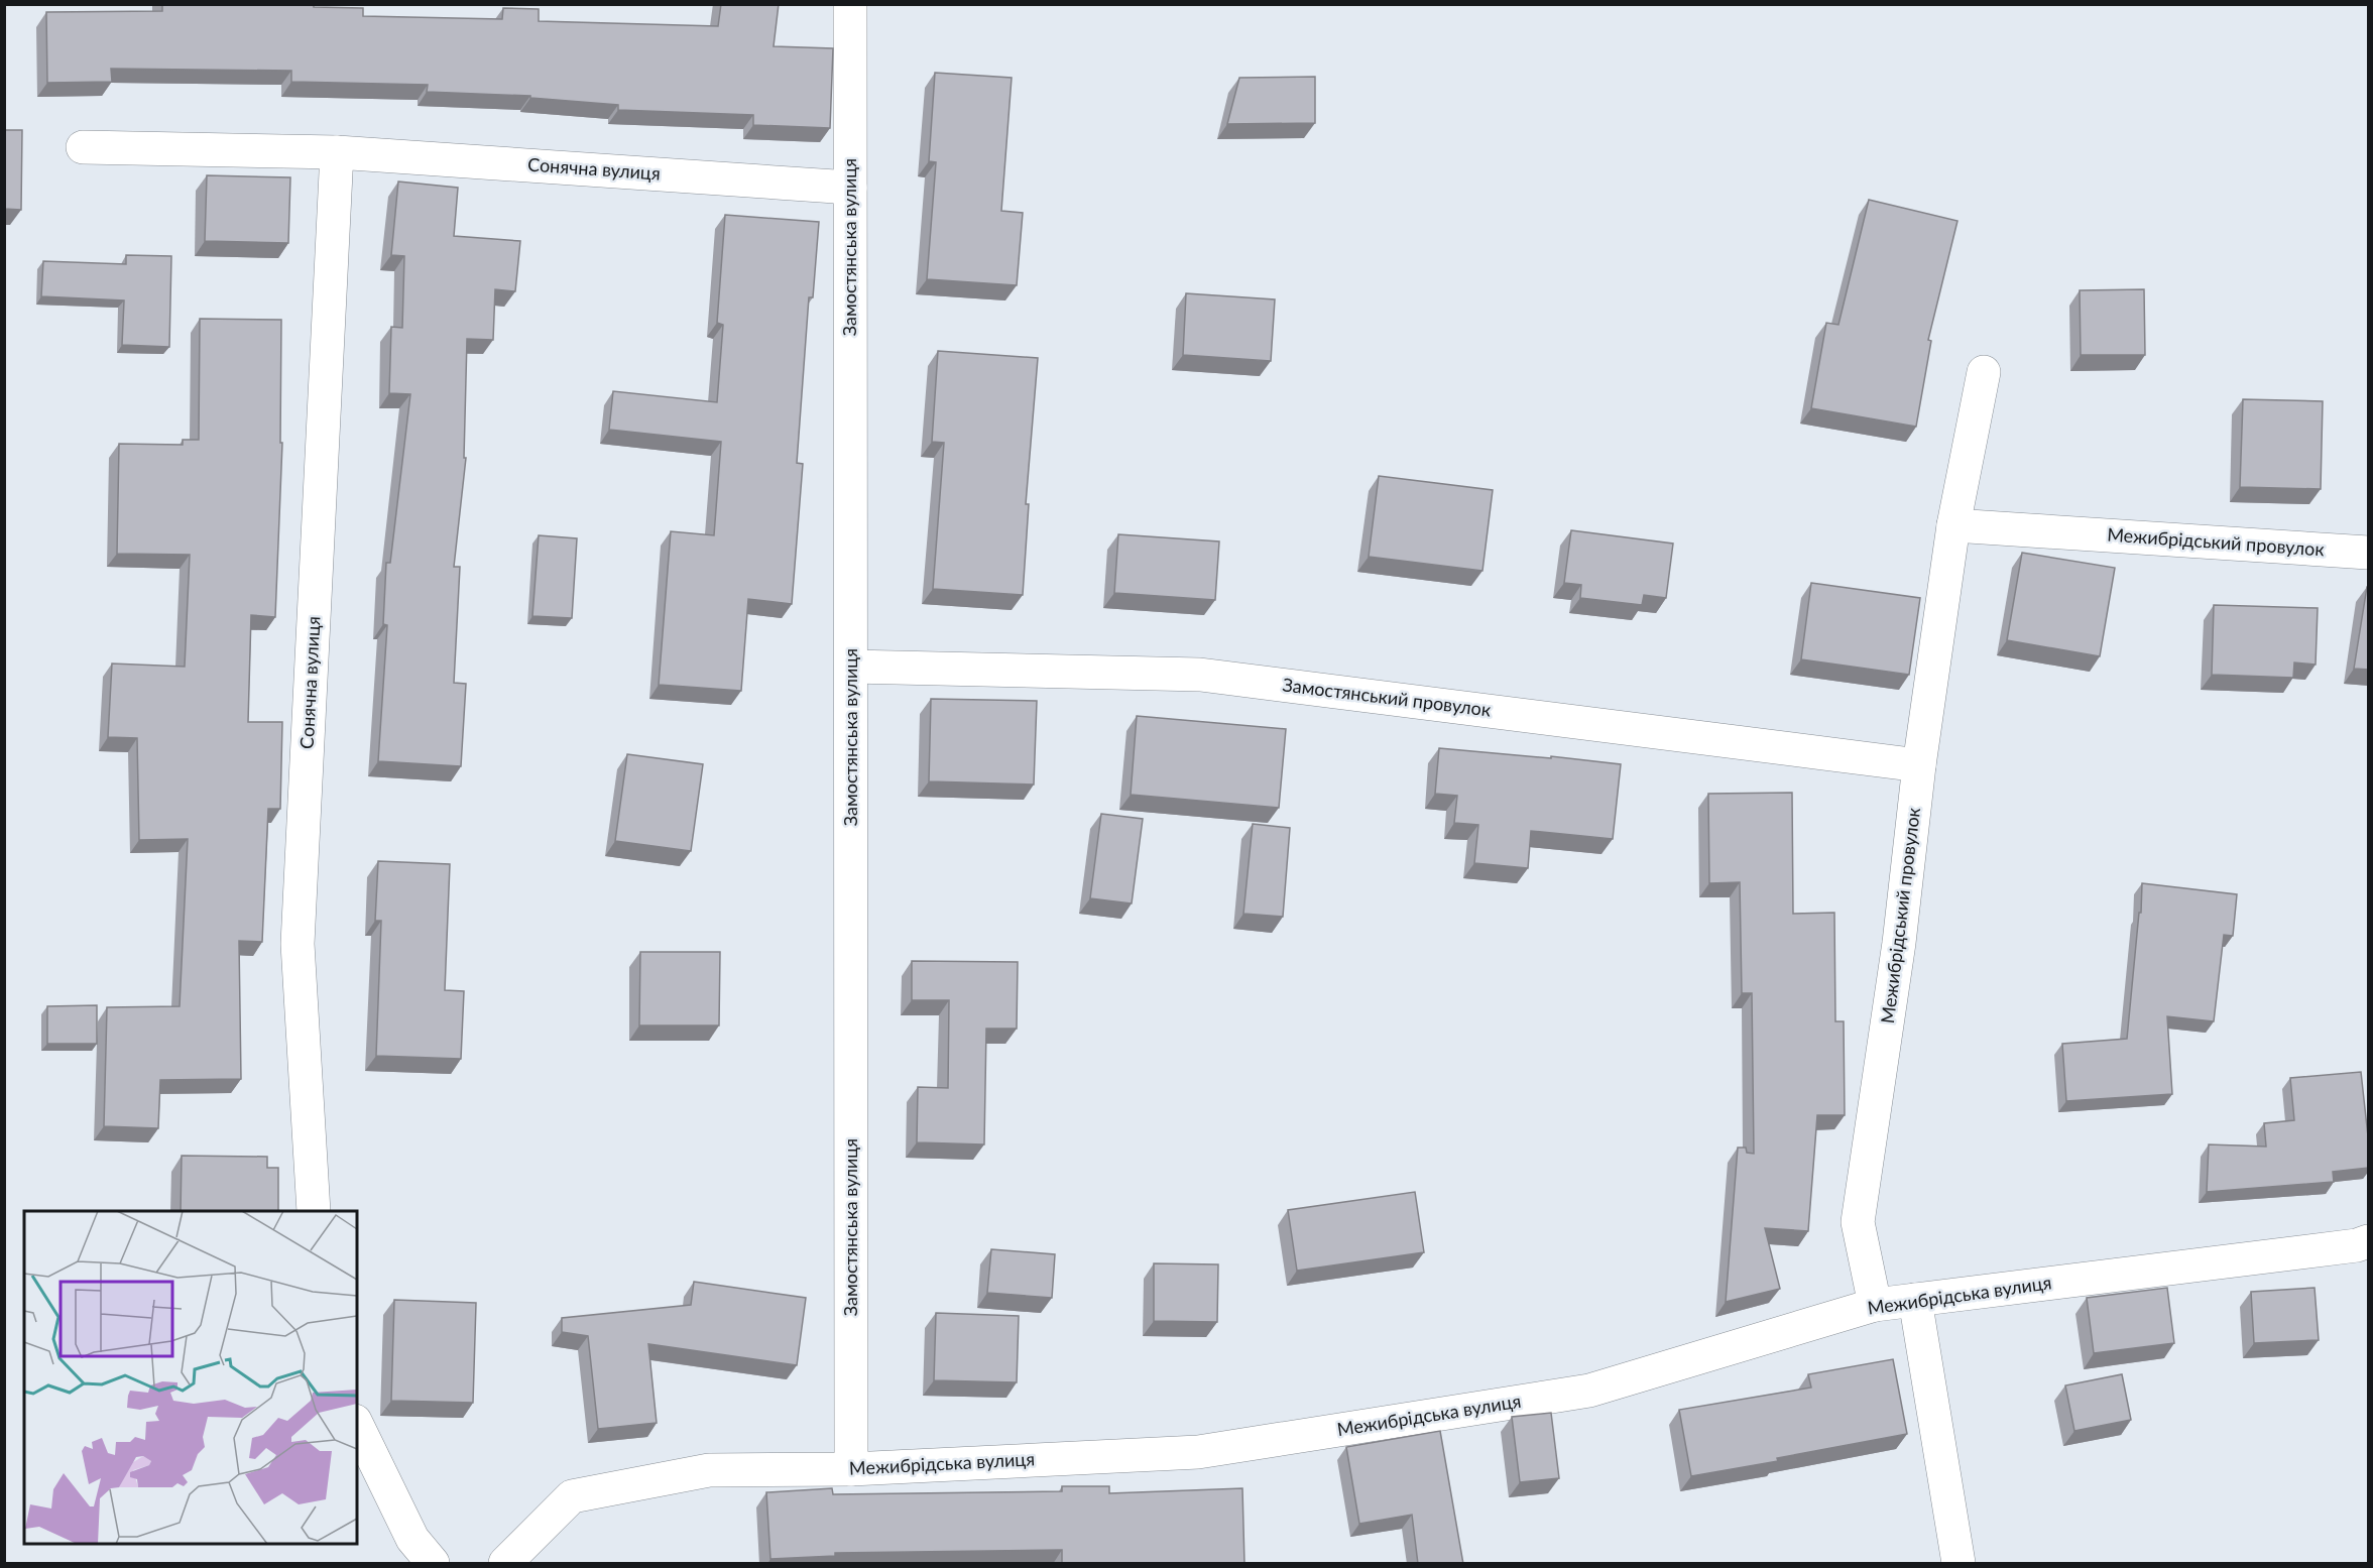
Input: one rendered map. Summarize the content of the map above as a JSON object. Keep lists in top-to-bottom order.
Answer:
{
  "streets": {
    "street": [
      "Сонячна вулиця",
      "Замостянська вулиця",
      "Межибрідський провулок",
      "Замостянський провулок",
      "Межибрідська вулиця"
    ]
  },
  "crossings": [
    ["Сонячна вулиця", "Замостянська вулиця"],
    ["Замостянська вулиця", "Замостянський провулок"],
    ["Замостянська вулиця", "Межибрідська вулиця"],
    ["Межибрідський провулок", "Замостянський провулок"],
    ["Межибрідський провулок", "Межибрідська вулиця"]
  ]
}
